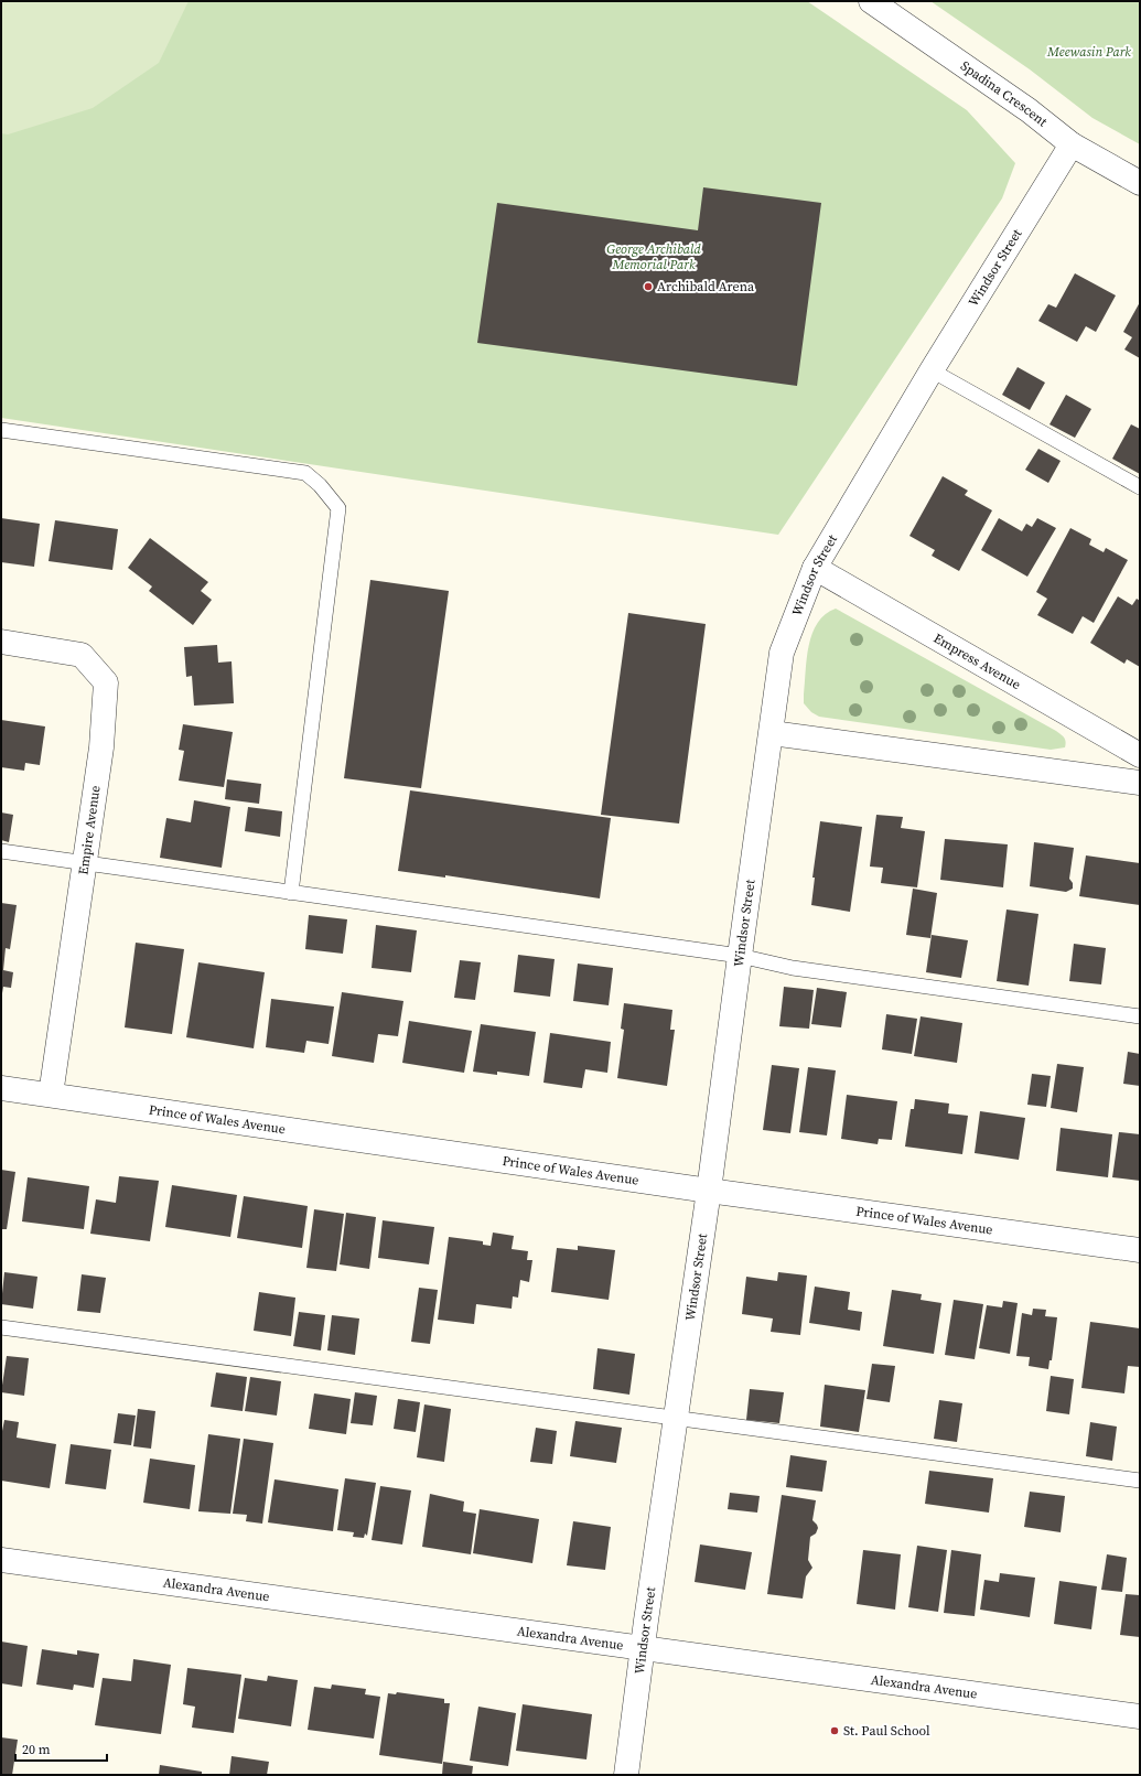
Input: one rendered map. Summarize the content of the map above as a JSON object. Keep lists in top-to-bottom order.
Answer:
{
  "streets": {
    "street": [
      "Spadina Crescent",
      "Windsor Street",
      "Empress Avenue",
      "Empire Avenue",
      "Prince of Wales Avenue",
      "Alexandra Avenue"
    ]
  },
  "crossings": [
    ["Spadina Crescent", "Windsor Street"],
    ["Windsor Street", "Empress Avenue"],
    ["Windsor Street", "Prince of Wales Avenue"],
    ["Windsor Street", "Alexandra Avenue"],
    ["Empire Avenue", "Prince of Wales Avenue"]
  ],
  "parks": ["Meewasin Park", "George Archibald Memorial Park"],
  "places": ["Archibald Arena", "St. Paul School"],
  "scale_bar": "20 m"
}
